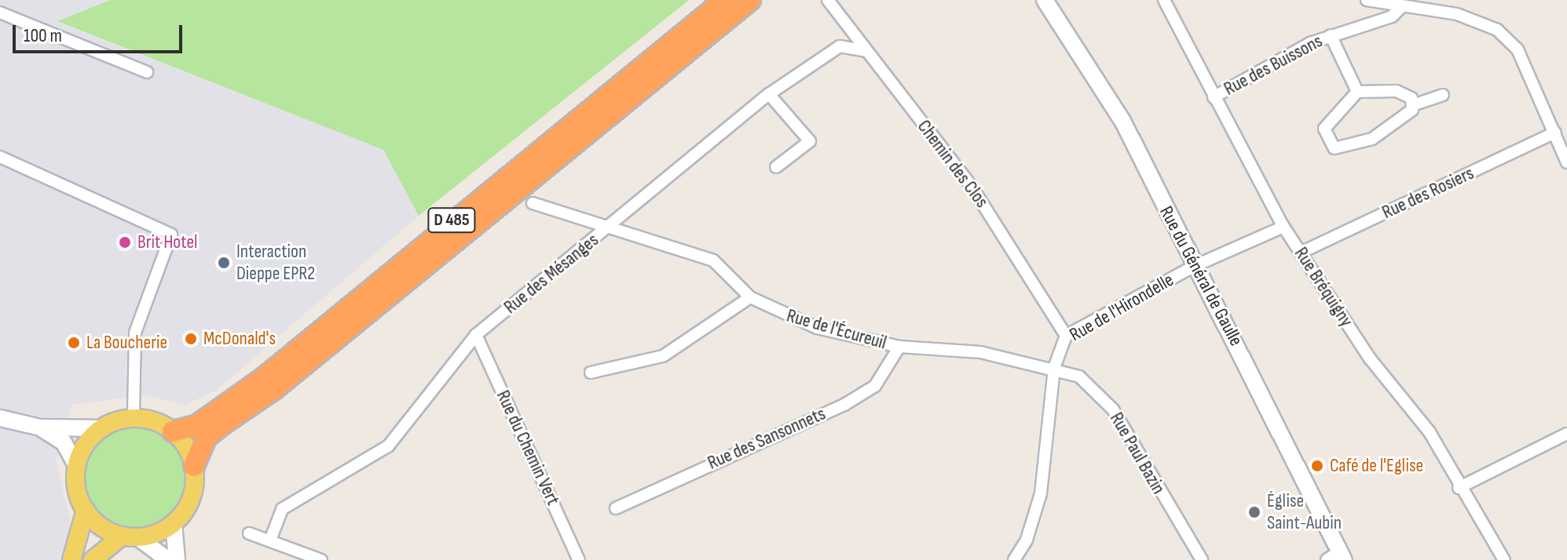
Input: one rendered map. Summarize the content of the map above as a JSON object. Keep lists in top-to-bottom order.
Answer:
{
  "streets": {
    "highway": ["D 485"],
    "street": [
      "Rue des Buissons",
      "Chemin des Clos",
      "Rue des Rosiers",
      "Rue des Mésanges",
      "Rue du Général de Gaulle",
      "Rue Bréquigny",
      "Rue de l'Hirondelle",
      "Rue de l'Écureuil",
      "Rue des Sansonnets",
      "Rue du Chemin Vert",
      "Rue Paul Bazin"
    ]
  },
  "crossings": [
    ["Rue des Buissons", "Rue Bréquigny"],
    ["Chemin des Clos", "Rue des Mésanges"],
    ["Chemin des Clos", "Rue de l'Hirondelle"],
    ["Rue des Rosiers", "Rue Bréquigny"],
    ["Rue des Mésanges", "Rue de l'Écureuil"],
    ["Rue des Mésanges", "Rue du Chemin Vert"],
    ["Rue du Général de Gaulle", "Rue de l'Hirondelle"],
    ["Rue Bréquigny", "Rue de l'Hirondelle"],
    ["Rue de l'Hirondelle", "Rue de l'Écureuil"],
    ["Rue de l'Hirondelle", "Rue Paul Bazin"],
    ["Rue de l'Écureuil", "Rue des Sansonnets"],
    ["Rue de l'Écureuil", "Rue Paul Bazin"]
  ],
  "places": [
    "Brit Hotel",
    "Interaction Dieppe EPR2",
    "McDonald's",
    "La Boucherie",
    "Café de l'Eglise",
    "Église Saint-Aubin"
  ],
  "scale_bar": "100 m"
}
